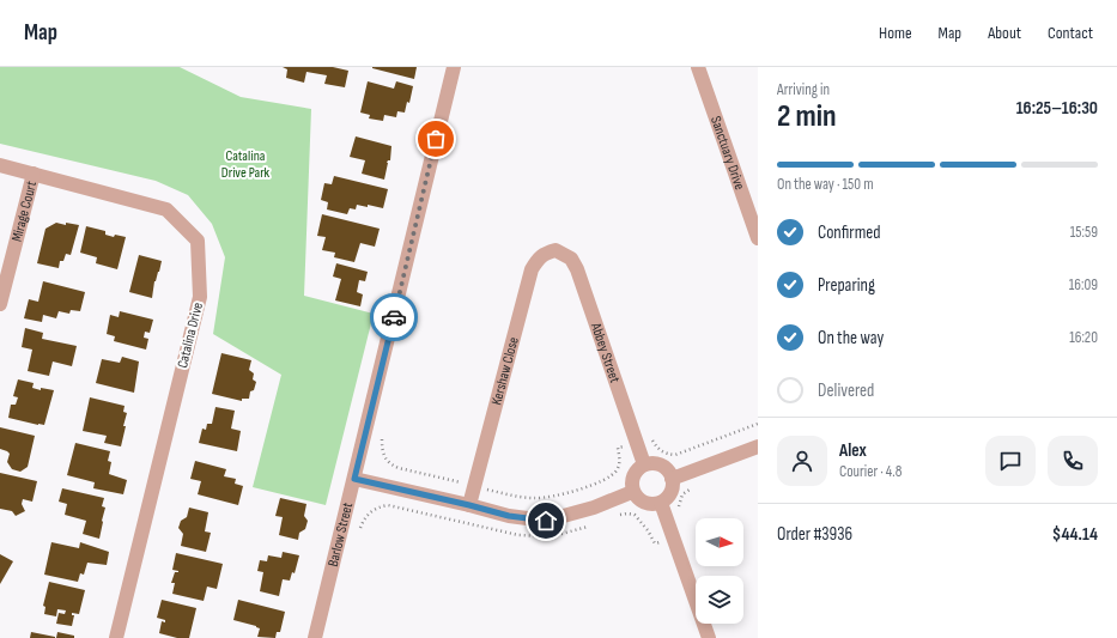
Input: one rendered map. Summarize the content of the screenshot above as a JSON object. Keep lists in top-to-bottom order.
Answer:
{
  "streets": {
    "street": [
      "Sanctuary Drive",
      "Mirage Court",
      "Catalina Drive",
      "Abbey Street",
      "Kershaw Close",
      "Barlow Street"
    ]
  },
  "crossings": [
    ["Mirage Court", "Catalina Drive"],
    ["Abbey Street", "Kershaw Close"]
  ],
  "parks": ["Catalina Drive Park"],
  "north": "right",
  "page": {
    "header": "Map",
    "nav": [
      "Home",
      "Map",
      "About",
      "Contact"
    ],
    "heading": ["2 min", "Arriving in", "16:25–16:30"],
    "panel": [
      "Alex",
      "Courier · 4.8",
      "Order #3936",
      "$44.14"
    ],
    "bar": "On the way · 150 m",
    "list": [
      ["Confirmed", "15:59"],
      ["Preparing", "16:09"],
      ["On the way", "16:20"],
      "Delivered"
    ]
  }
}
